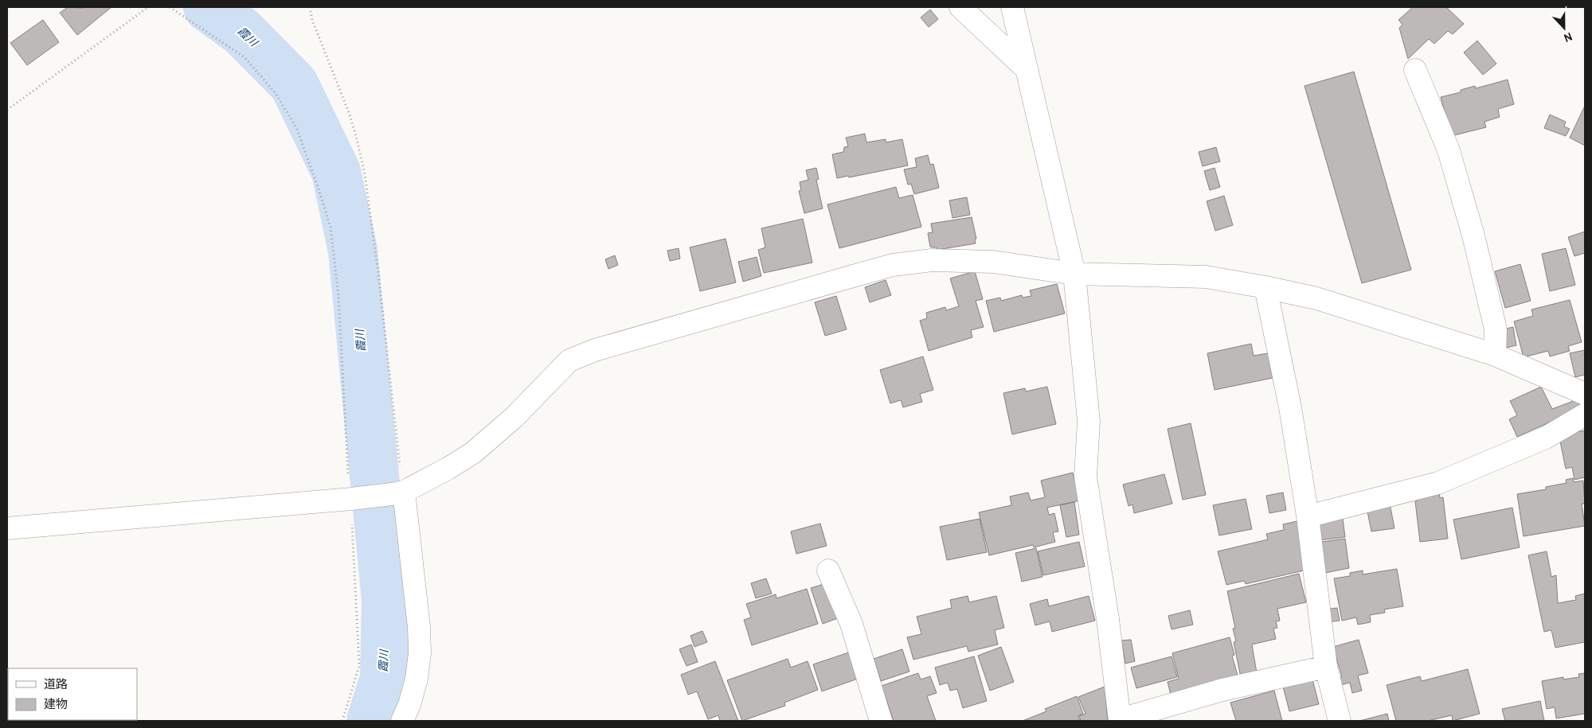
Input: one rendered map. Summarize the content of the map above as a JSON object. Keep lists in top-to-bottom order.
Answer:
{
  "water": ["霞川"],
  "legend": ["道路", "建物"],
  "north": "bottom"
}
